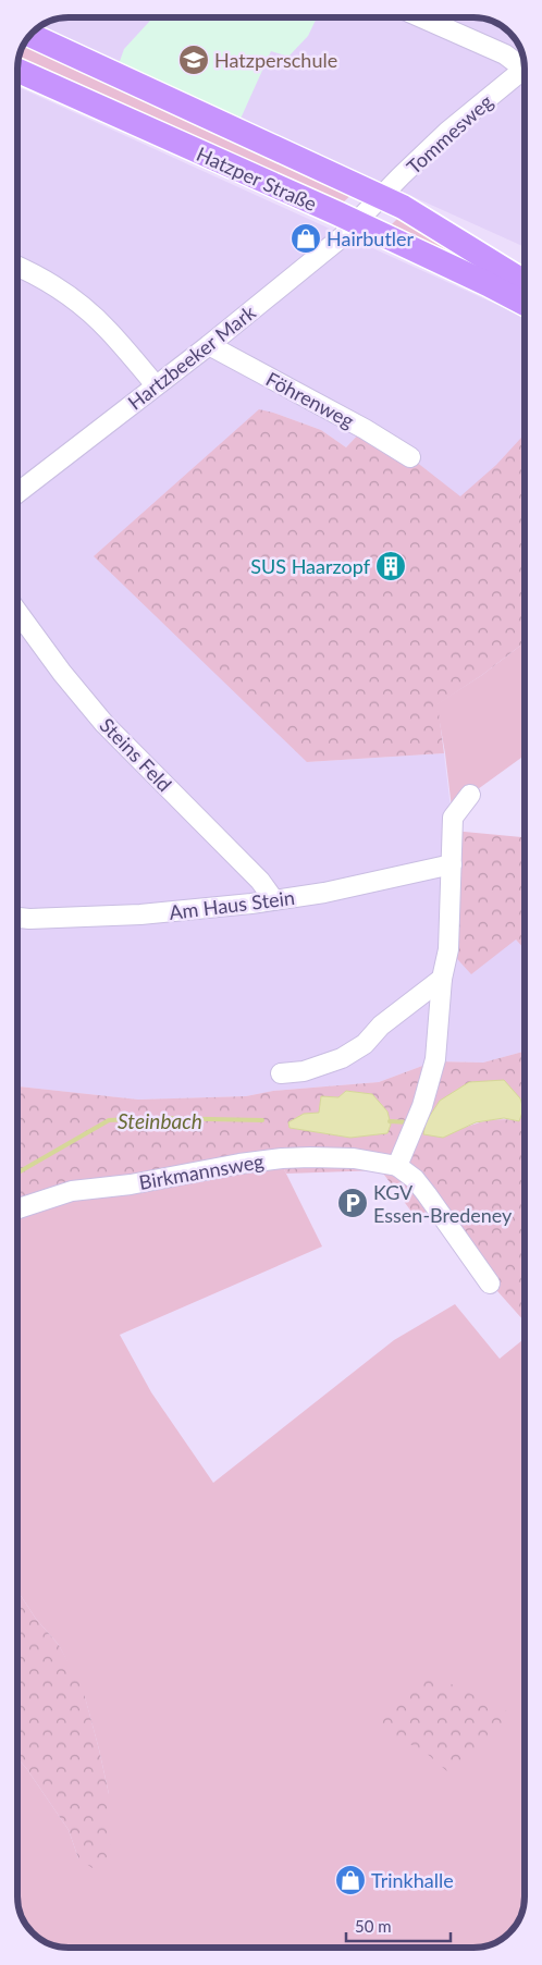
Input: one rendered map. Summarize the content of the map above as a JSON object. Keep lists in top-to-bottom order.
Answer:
{
  "streets": {
    "main road": ["Hatzper Straße"],
    "street": [
      "Tommesweg",
      "Hartzbeeker Mark",
      "Föhrenweg",
      "Steins Feld",
      "Am Haus Stein",
      "Birkmannsweg"
    ]
  },
  "crossings": [
    ["Tommesweg", "Hatzper Straße"],
    ["Tommesweg", "Hartzbeeker Mark"],
    ["Hatzper Straße", "Hartzbeeker Mark"],
    ["Hartzbeeker Mark", "Föhrenweg"],
    ["Steins Feld", "Am Haus Stein"]
  ],
  "water": ["Steinbach"],
  "places": {
    "school or university": ["Hatzperschule"],
    "shop": ["Hairbutler", "Trinkhalle"],
    "building": ["SUS Haarzopf"],
    "parking": ["KGV Essen-Bredeney"]
  },
  "scale_bar": "50 m"
}
